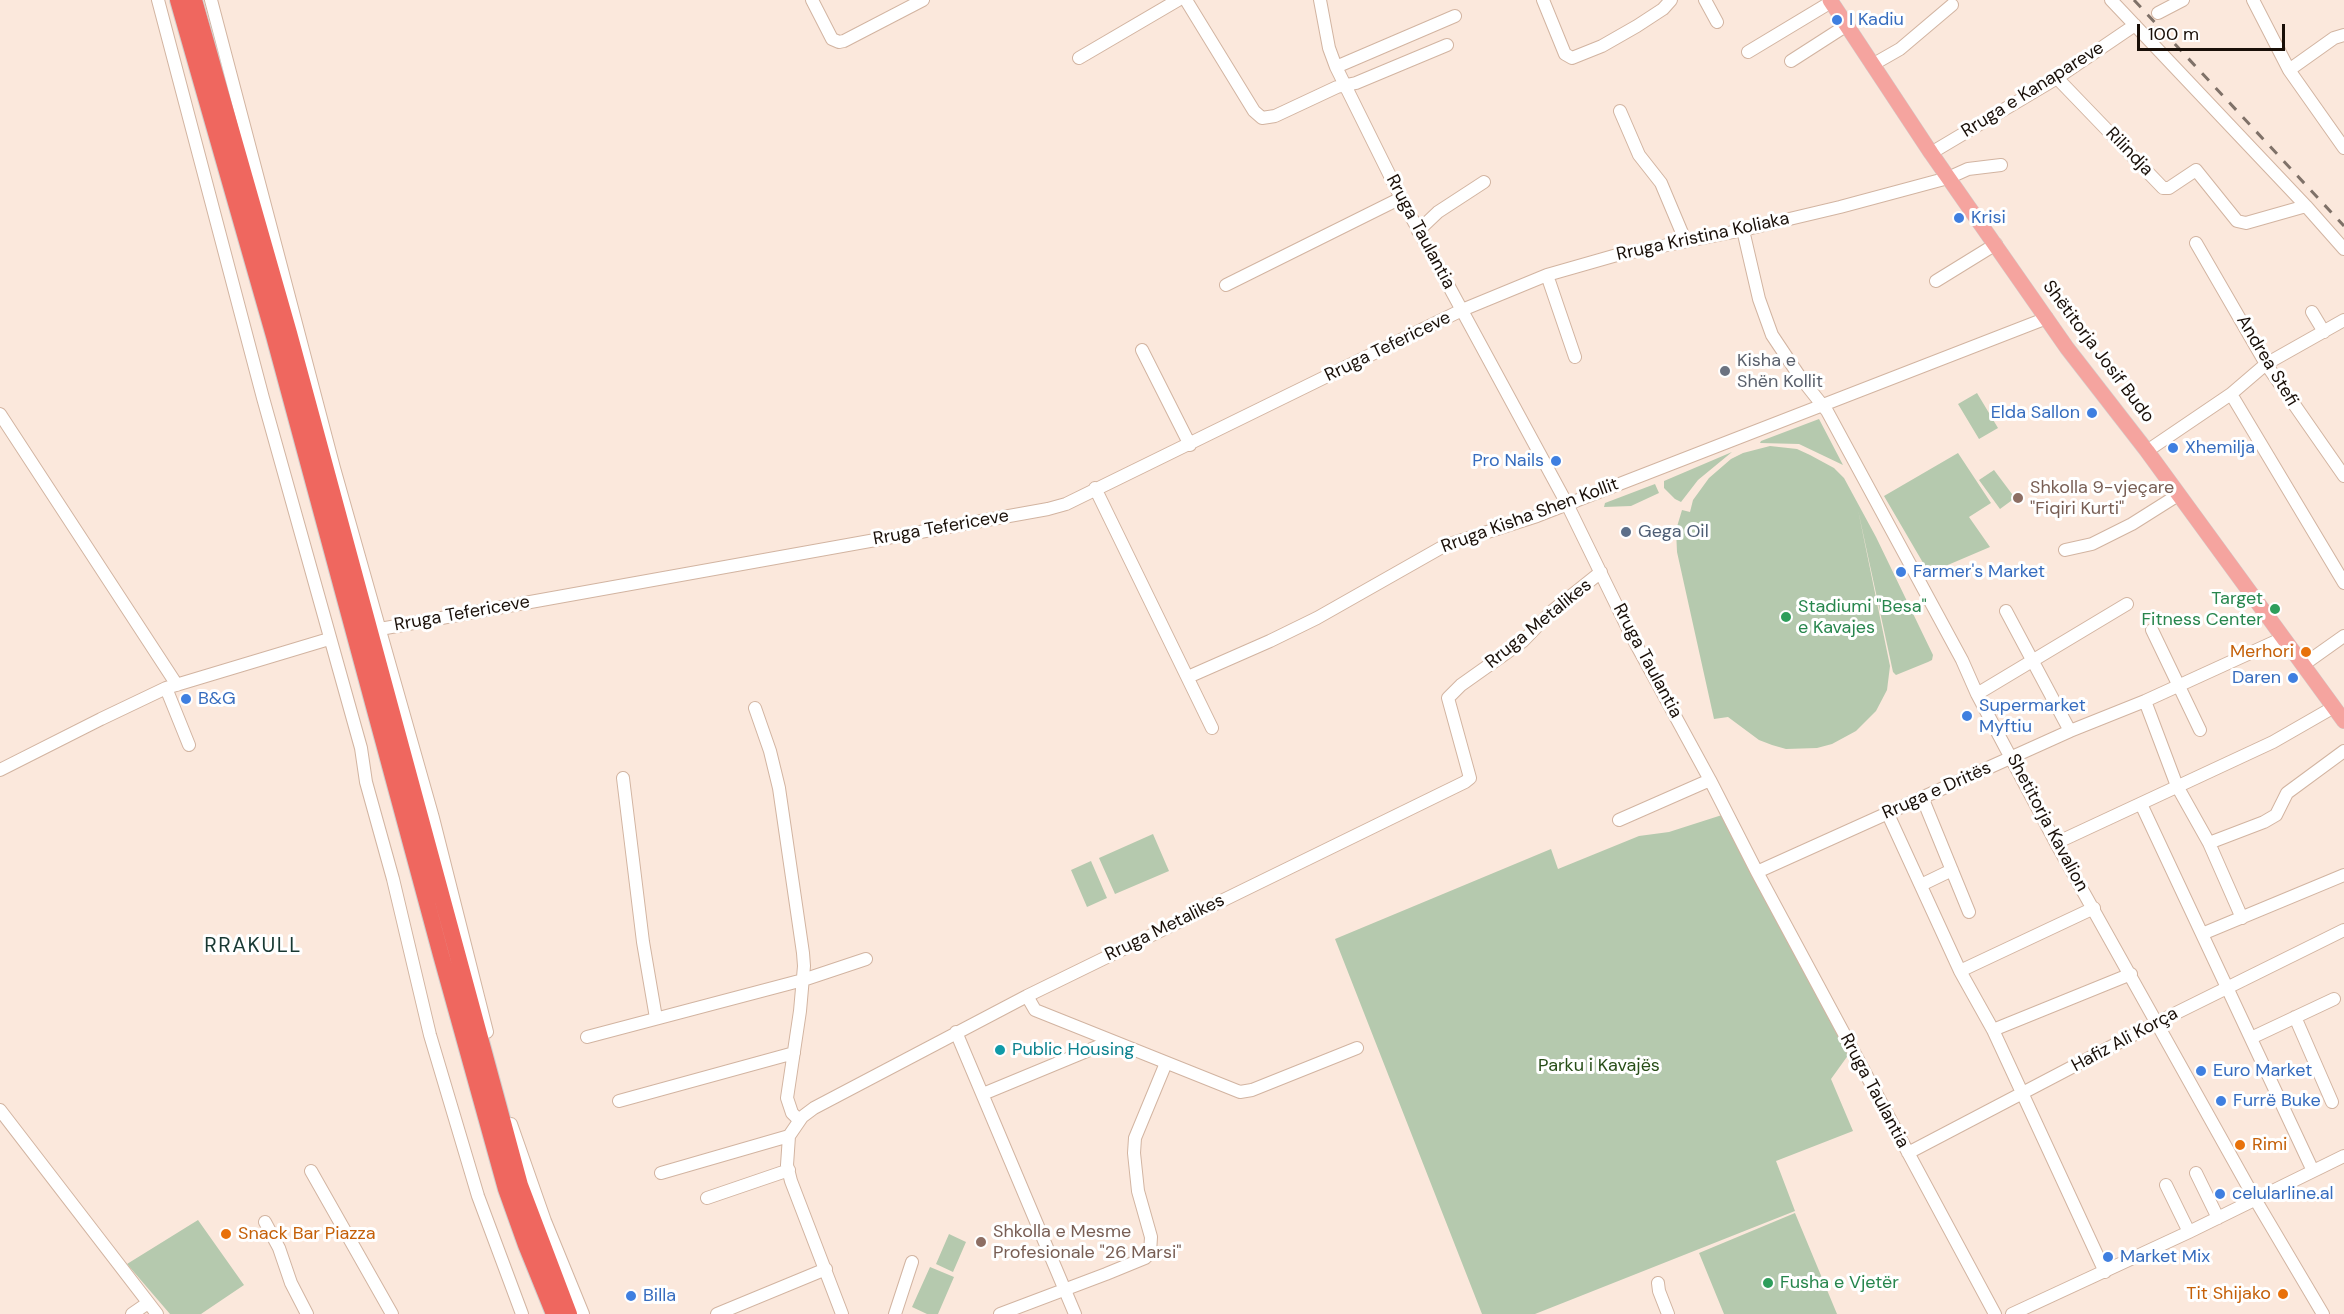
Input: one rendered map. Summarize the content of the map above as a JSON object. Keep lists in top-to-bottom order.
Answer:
{
  "streets": {
    "main road": ["Shëtitorja Josif Budo"],
    "street": [
      "Rruga e Kanapareve",
      "Rilindja",
      "Rruga Taulantia",
      "Rruga Kristina Koliaka",
      "Rruga Tefericeve",
      "Andrea Stefi",
      "Rruga Kisha Shen Kollit",
      "Rruga Metalikes",
      "Rruga e Dritës",
      "Shetitorja Kavalion",
      "Hafiz Ali Korça"
    ]
  },
  "crossings": [
    ["Rruga e Kanapareve", "Rilindja"],
    ["Rruga e Kanapareve", "Shëtitorja Josif Budo"],
    ["Rruga Taulantia", "Rruga Kristina Koliaka"],
    ["Rruga Taulantia", "Rruga Tefericeve"],
    ["Rruga Taulantia", "Rruga Kisha Shen Kollit"],
    ["Rruga Taulantia", "Rruga Metalikes"],
    ["Rruga Taulantia", "Rruga e Dritës"],
    ["Rruga Taulantia", "Hafiz Ali Korça"],
    ["Rruga Kristina Koliaka", "Rruga Tefericeve"],
    ["Rruga Kristina Koliaka", "Shëtitorja Josif Budo"],
    ["Rruga Kristina Koliaka", "Shetitorja Kavalion"],
    ["Shëtitorja Josif Budo", "Rruga Kisha Shen Kollit"],
    ["Shëtitorja Josif Budo", "Rruga e Dritës"],
    ["Rruga Kisha Shen Kollit", "Shetitorja Kavalion"],
    ["Rruga e Dritës", "Shetitorja Kavalion"],
    ["Shetitorja Kavalion", "Hafiz Ali Korça"]
  ],
  "districts": ["RRAKULL"],
  "parks": ["Parku i Kavajës"],
  "places": [
    "I Kadiu",
    "Krisi",
    "Kisha e Shën Kollit",
    "Elda Sallon",
    "Xhemilja",
    "Pro Nails",
    "Shkolla 9-vjeçare \"Fiqiri Kurti\"",
    "Gega Oil",
    "Farmer's Market",
    "Target Fitness Center",
    "Stadiumi \"Besa\" e Kavajes",
    "Merhori",
    "Daren",
    "B&G",
    "Supermarket Myftiu",
    "Public Housing",
    "Euro Market",
    "Furrë Buke",
    "Rimi",
    "celularline.al",
    "Snack Bar Piazza",
    "Shkolla e Mesme Profesionale \"26 Marsi\"",
    "Market Mix",
    "Fusha e Vjetër",
    "Tit Shijako",
    "Billa"
  ],
  "scale_bar": "100 m"
}
